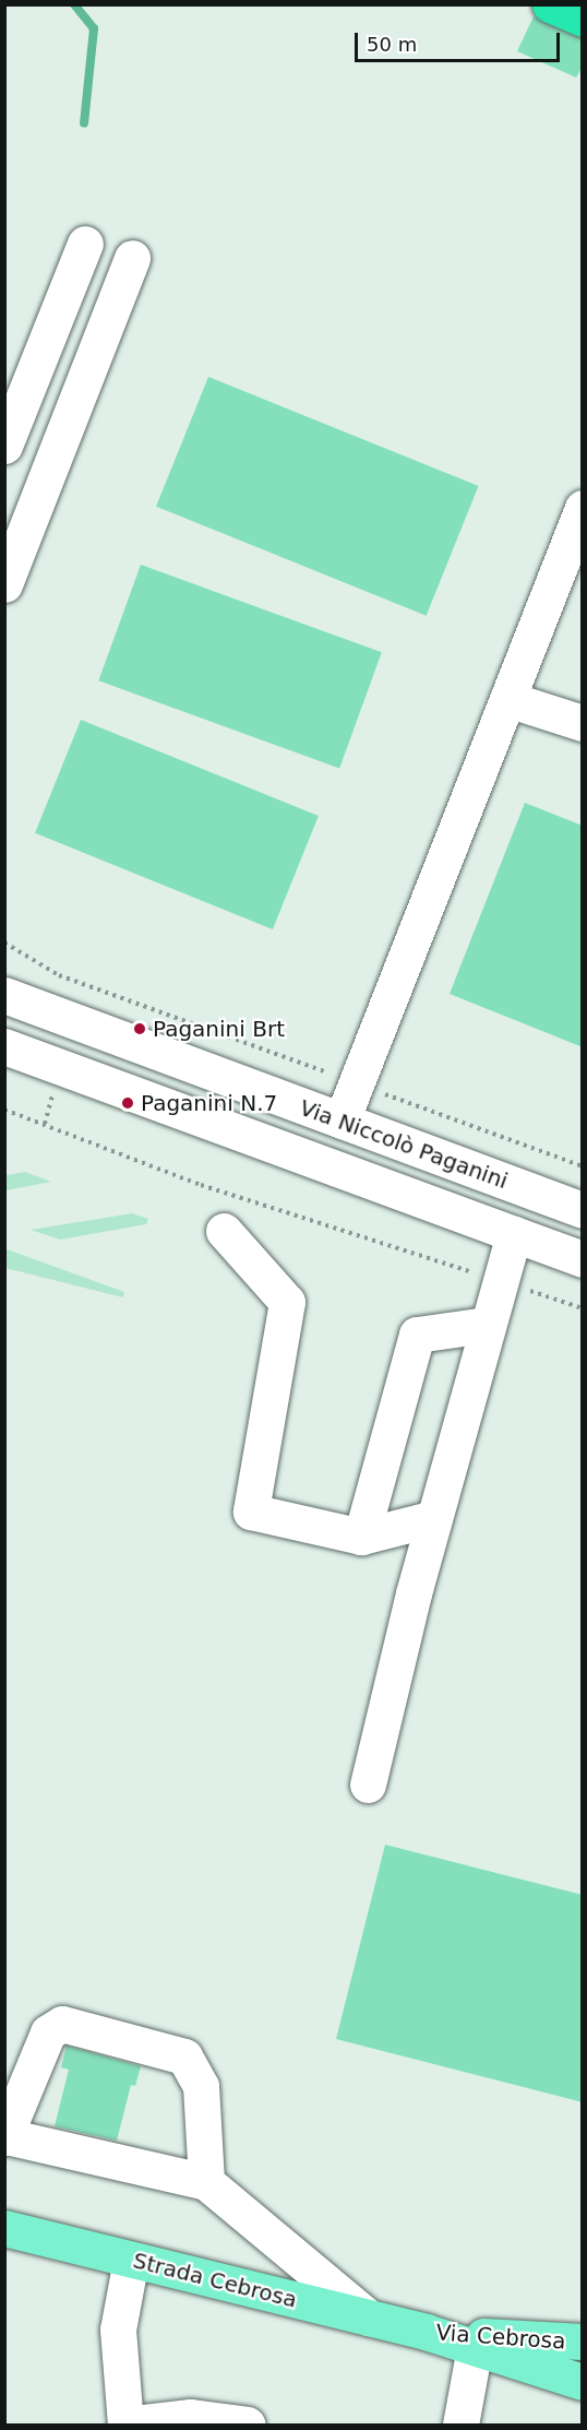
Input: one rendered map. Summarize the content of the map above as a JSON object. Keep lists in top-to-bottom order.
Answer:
{
  "streets": {
    "main road": ["Strada Cebrosa", "Via Cebrosa"],
    "street": ["Via Niccolò Paganini"]
  },
  "crossings": [
    ["Strada Cebrosa", "Via Cebrosa"]
  ],
  "places": ["Paganini Brt", "Paganini N.7"],
  "scale_bar": "50 m"
}
